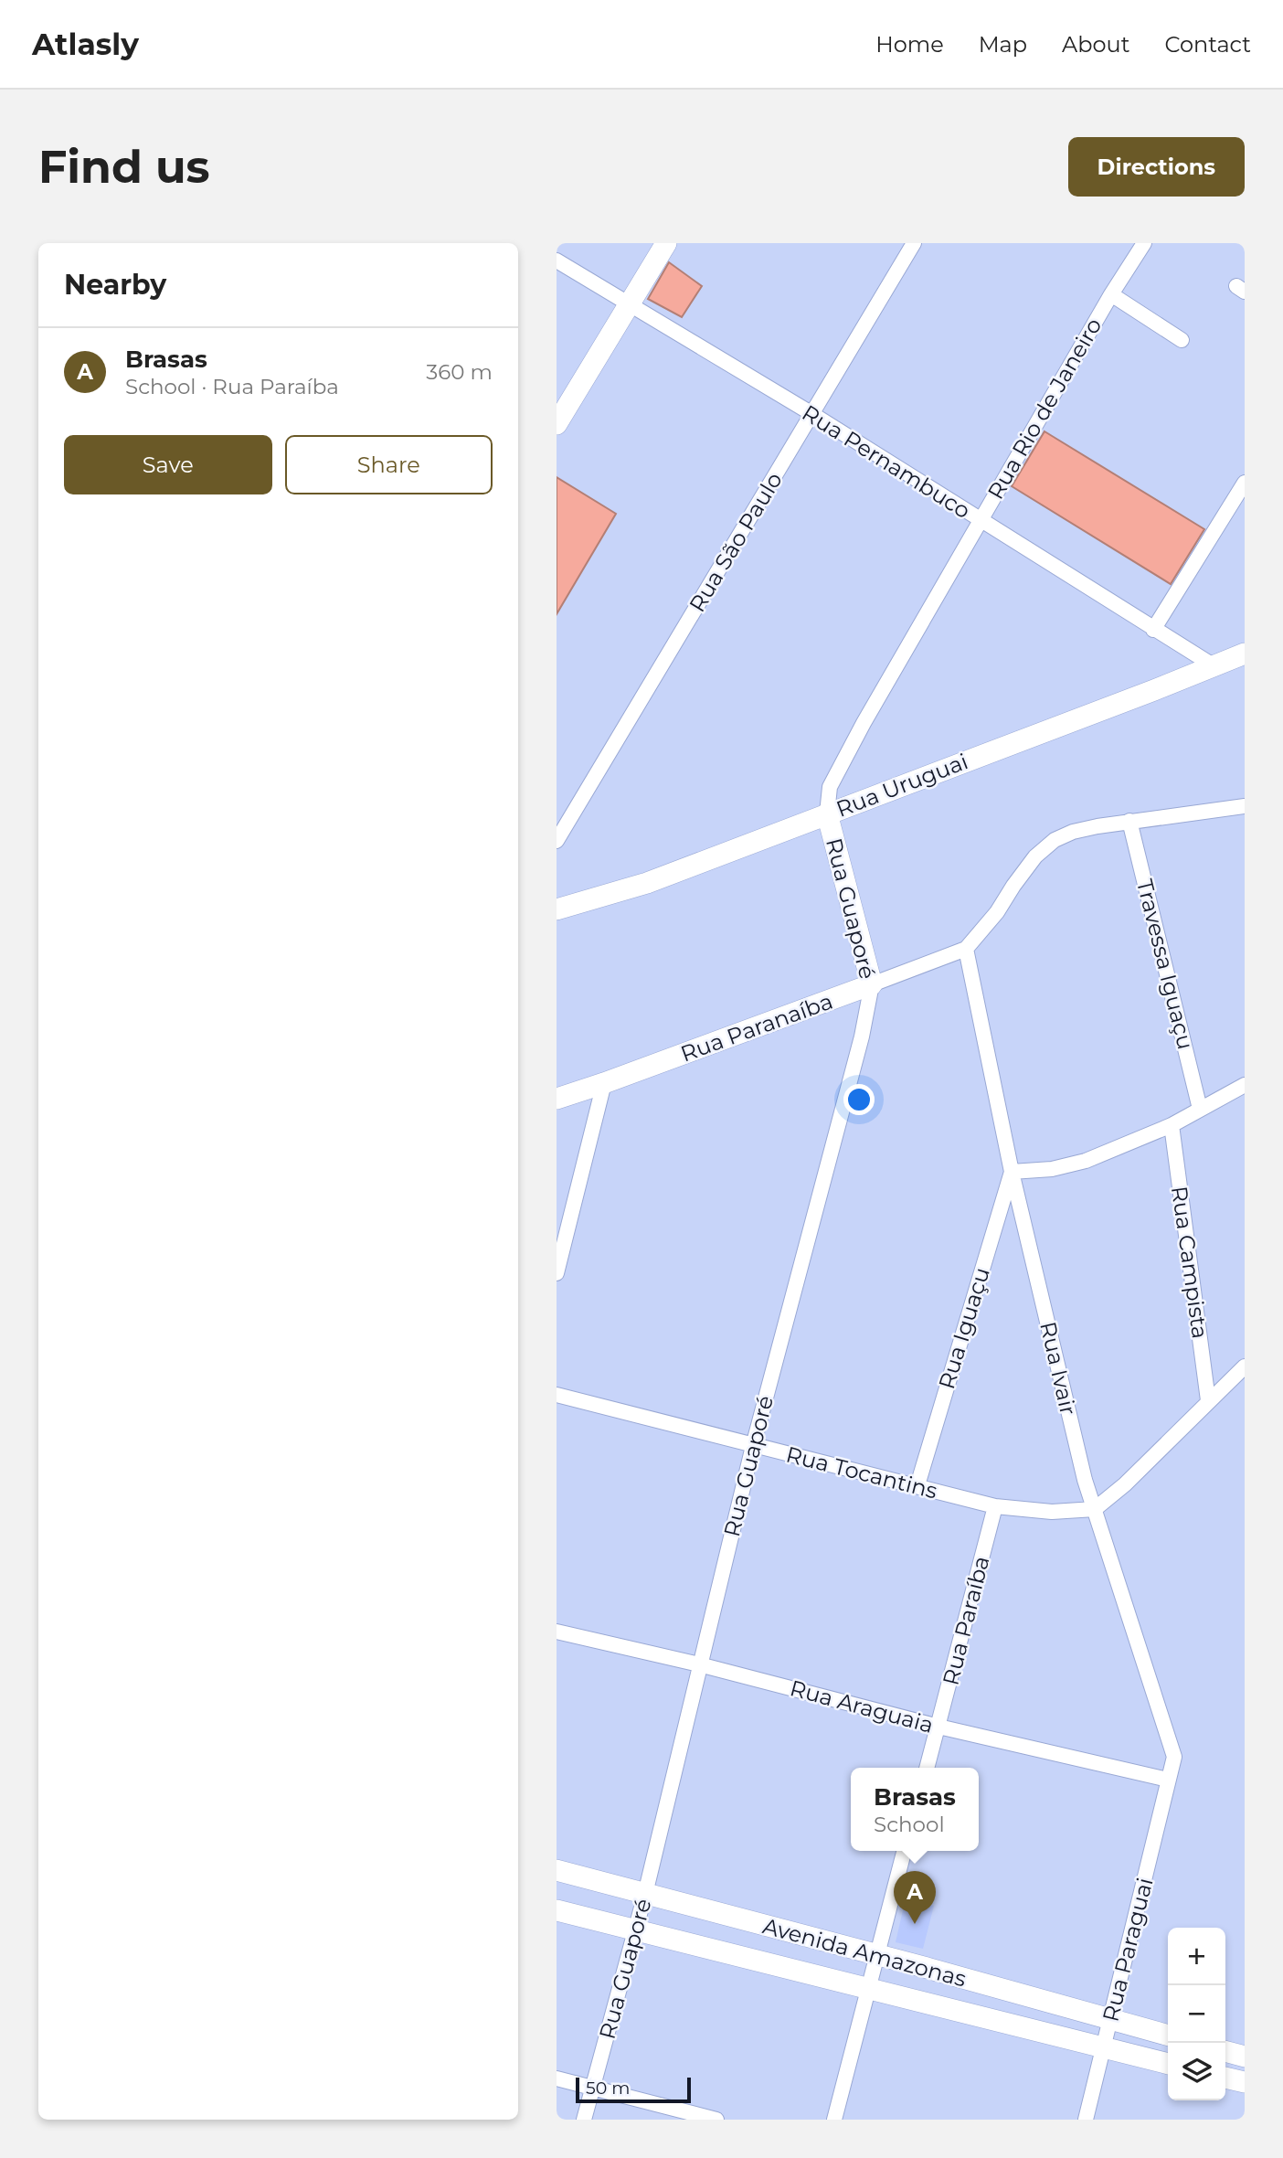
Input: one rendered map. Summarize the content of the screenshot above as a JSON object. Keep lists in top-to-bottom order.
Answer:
{
  "streets": {
    "street": [
      "Rua Rio de Janeiro",
      "Rua Pernambuco",
      "Rua São Paulo",
      "Rua Uruguai",
      "Rua Guaporé",
      "Travessa Iguaçu",
      "Rua Paranaíba",
      "Rua Campista",
      "Rua Iguaçu",
      "Rua Ivair",
      "Rua Tocantins",
      "Rua Paraíba",
      "Rua Araguaia",
      "Rua Paraguai",
      "Avenida Amazonas"
    ]
  },
  "crossings": [
    ["Rua Rio de Janeiro", "Rua Pernambuco"],
    ["Rua Rio de Janeiro", "Rua Uruguai"],
    ["Rua Rio de Janeiro", "Rua Guaporé"],
    ["Rua Pernambuco", "Rua São Paulo"],
    ["Rua Pernambuco", "Rua Uruguai"],
    ["Rua Uruguai", "Rua Guaporé"],
    ["Rua Guaporé", "Rua Paranaíba"],
    ["Rua Guaporé", "Rua Tocantins"],
    ["Rua Guaporé", "Rua Araguaia"],
    ["Rua Guaporé", "Avenida Amazonas"],
    ["Travessa Iguaçu", "Rua Paranaíba"],
    ["Rua Paranaíba", "Rua Ivair"],
    ["Rua Iguaçu", "Rua Ivair"],
    ["Rua Iguaçu", "Rua Tocantins"],
    ["Rua Ivair", "Rua Tocantins"],
    ["Rua Ivair", "Rua Araguaia"],
    ["Rua Ivair", "Rua Paraguai"],
    ["Rua Tocantins", "Rua Paraíba"],
    ["Rua Paraíba", "Rua Araguaia"],
    ["Rua Araguaia", "Rua Paraguai"],
    ["Rua Paraguai", "Avenida Amazonas"]
  ],
  "scale_bar": "50 m",
  "page": {
    "header": "Atlasly",
    "nav": [
      "Home",
      "Map",
      "About",
      "Contact"
    ],
    "buttons": [
      "Directions",
      ["Save", "Share"]
    ],
    "title": "Find us",
    "heading": "Nearby",
    "list": [
      {
        "mark": "A",
        "name": "Brasas",
        "note": "School · Rua Paraíba",
        "value": "360 m"
      }
    ],
    "popup": ["Brasas", "School"],
    "pins": "A",
    "map_buttons": ["+", "−"],
    "scale": "50 m"
  }
}
